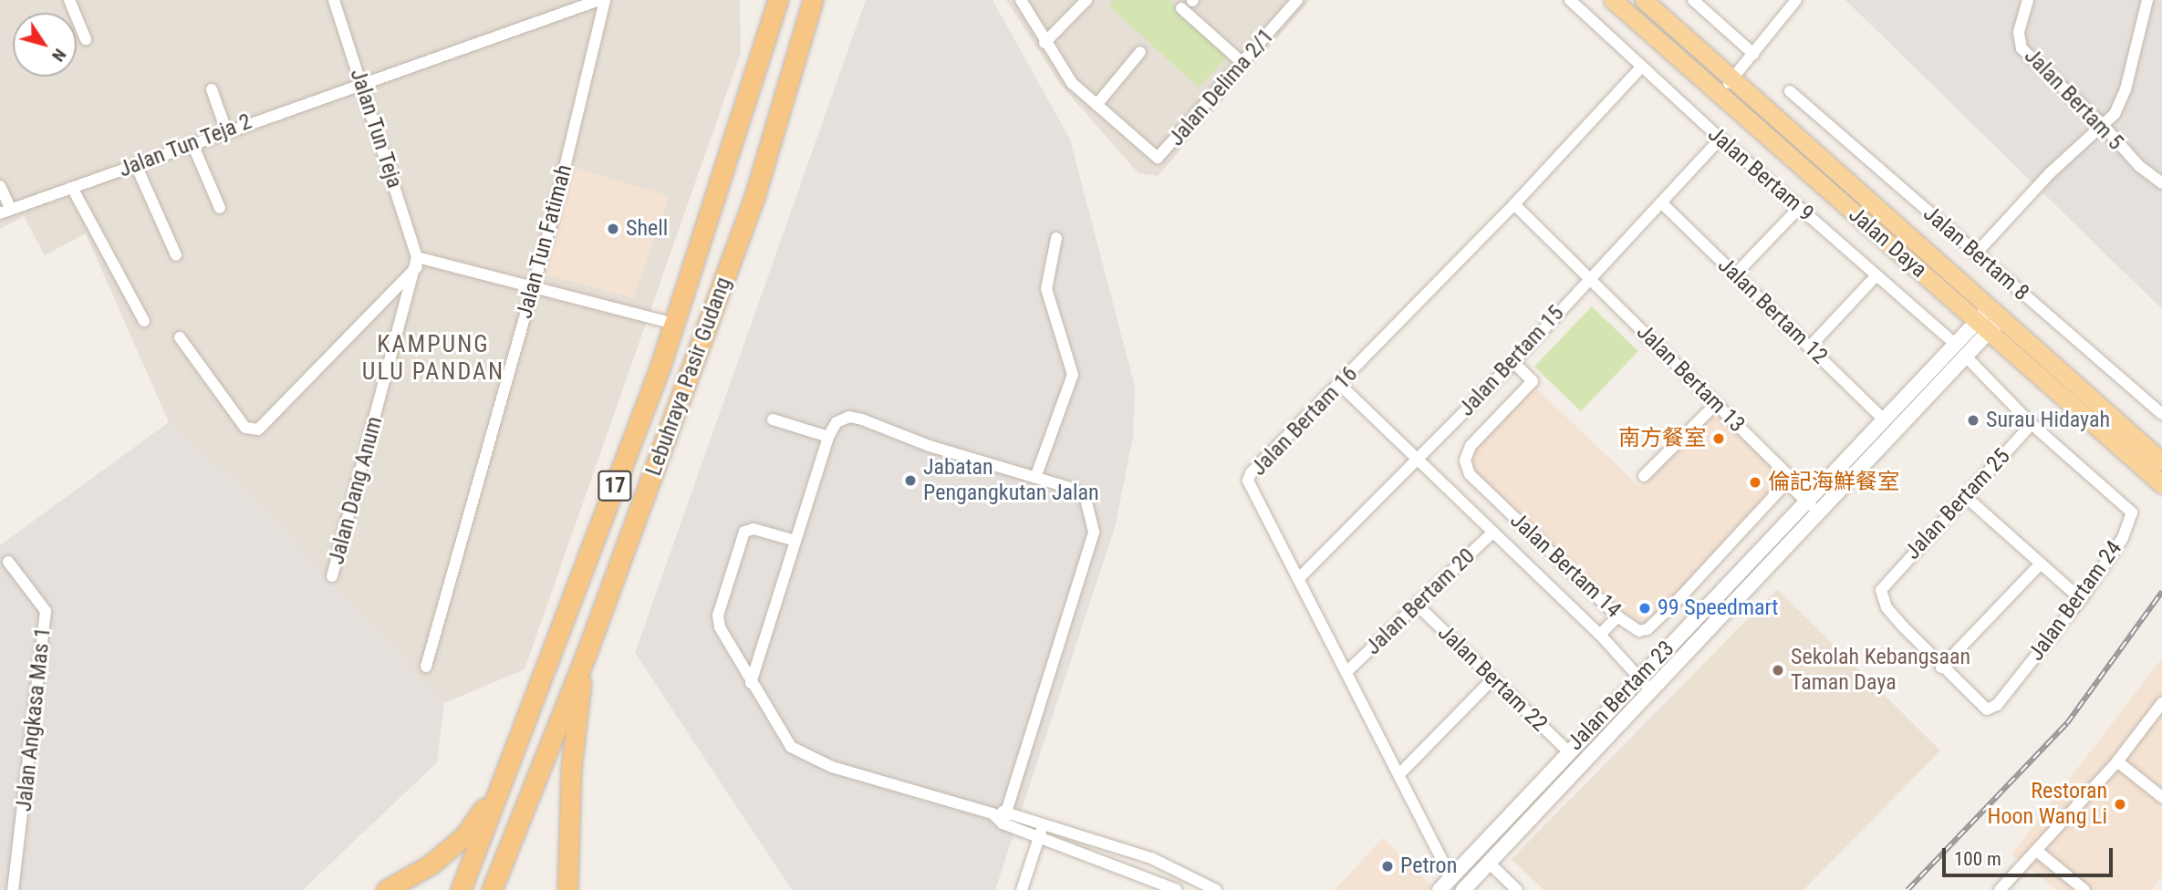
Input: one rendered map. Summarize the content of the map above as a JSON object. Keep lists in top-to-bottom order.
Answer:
{
  "streets": {
    "highway": ["Lebuhraya Pasir Gudang", "17"],
    "main road": ["Jalan Daya"],
    "street": [
      "Jalan Delima 2/1",
      "Jalan Bertam 5",
      "Jalan Tun Teja",
      "Jalan Tun Teja 2",
      "Jalan Bertam 9",
      "Jalan Tun Fatimah",
      "Jalan Bertam 8",
      "Jalan Bertam 12",
      "Jalan Bertam 15",
      "Jalan Bertam 13",
      "Jalan Bertam 16",
      "Jalan Dang Anum",
      "Jalan Bertam 25",
      "Jalan Bertam 14",
      "Jalan Bertam 24",
      "Jalan Bertam 20",
      "Jalan Bertam 22",
      "Jalan Bertam 23",
      "Jalan Angkasa Mas 1"
    ]
  },
  "crossings": [
    ["Jalan Tun Teja", "Jalan Tun Teja 2"],
    ["Jalan Tun Teja", "Jalan Dang Anum"],
    ["Jalan Bertam 9", "Jalan Bertam 15"],
    ["Jalan Bertam 9", "Jalan Bertam 16"],
    ["Jalan Bertam 9", "Jalan Bertam 23"],
    ["Jalan Daya", "Jalan Bertam 23"],
    ["Jalan Bertam 12", "Jalan Bertam 15"],
    ["Jalan Bertam 12", "Jalan Bertam 23"],
    ["Jalan Bertam 15", "Jalan Bertam 13"],
    ["Jalan Bertam 15", "Jalan Bertam 16"],
    ["Jalan Bertam 15", "Jalan Bertam 14"],
    ["Jalan Bertam 13", "Jalan Bertam 16"],
    ["Jalan Bertam 13", "Jalan Bertam 14"],
    ["Jalan Bertam 13", "Jalan Bertam 23"],
    ["Jalan Bertam 16", "Jalan Bertam 20"],
    ["Jalan Bertam 16", "Jalan Bertam 23"],
    ["Jalan Bertam 25", "Jalan Bertam 24"],
    ["Jalan Bertam 24", "Jalan Bertam 23"],
    ["Jalan Bertam 20", "Jalan Bertam 22"],
    ["Jalan Bertam 22", "Jalan Bertam 23"]
  ],
  "districts": ["KAMPUNG ULU PANDAN"],
  "places": [
    "Shell",
    "Surau Hidayah",
    "南方餐室",
    "Jabatan Pengangkutan Jalan",
    "倫記海鮮餐室",
    "99 Speedmart",
    "Sekolah Kebangsaan Taman Daya",
    "Restoran Hoon Wang Li",
    "Petron"
  ],
  "scale_bar": "100 m",
  "north": "bottom right"
}
